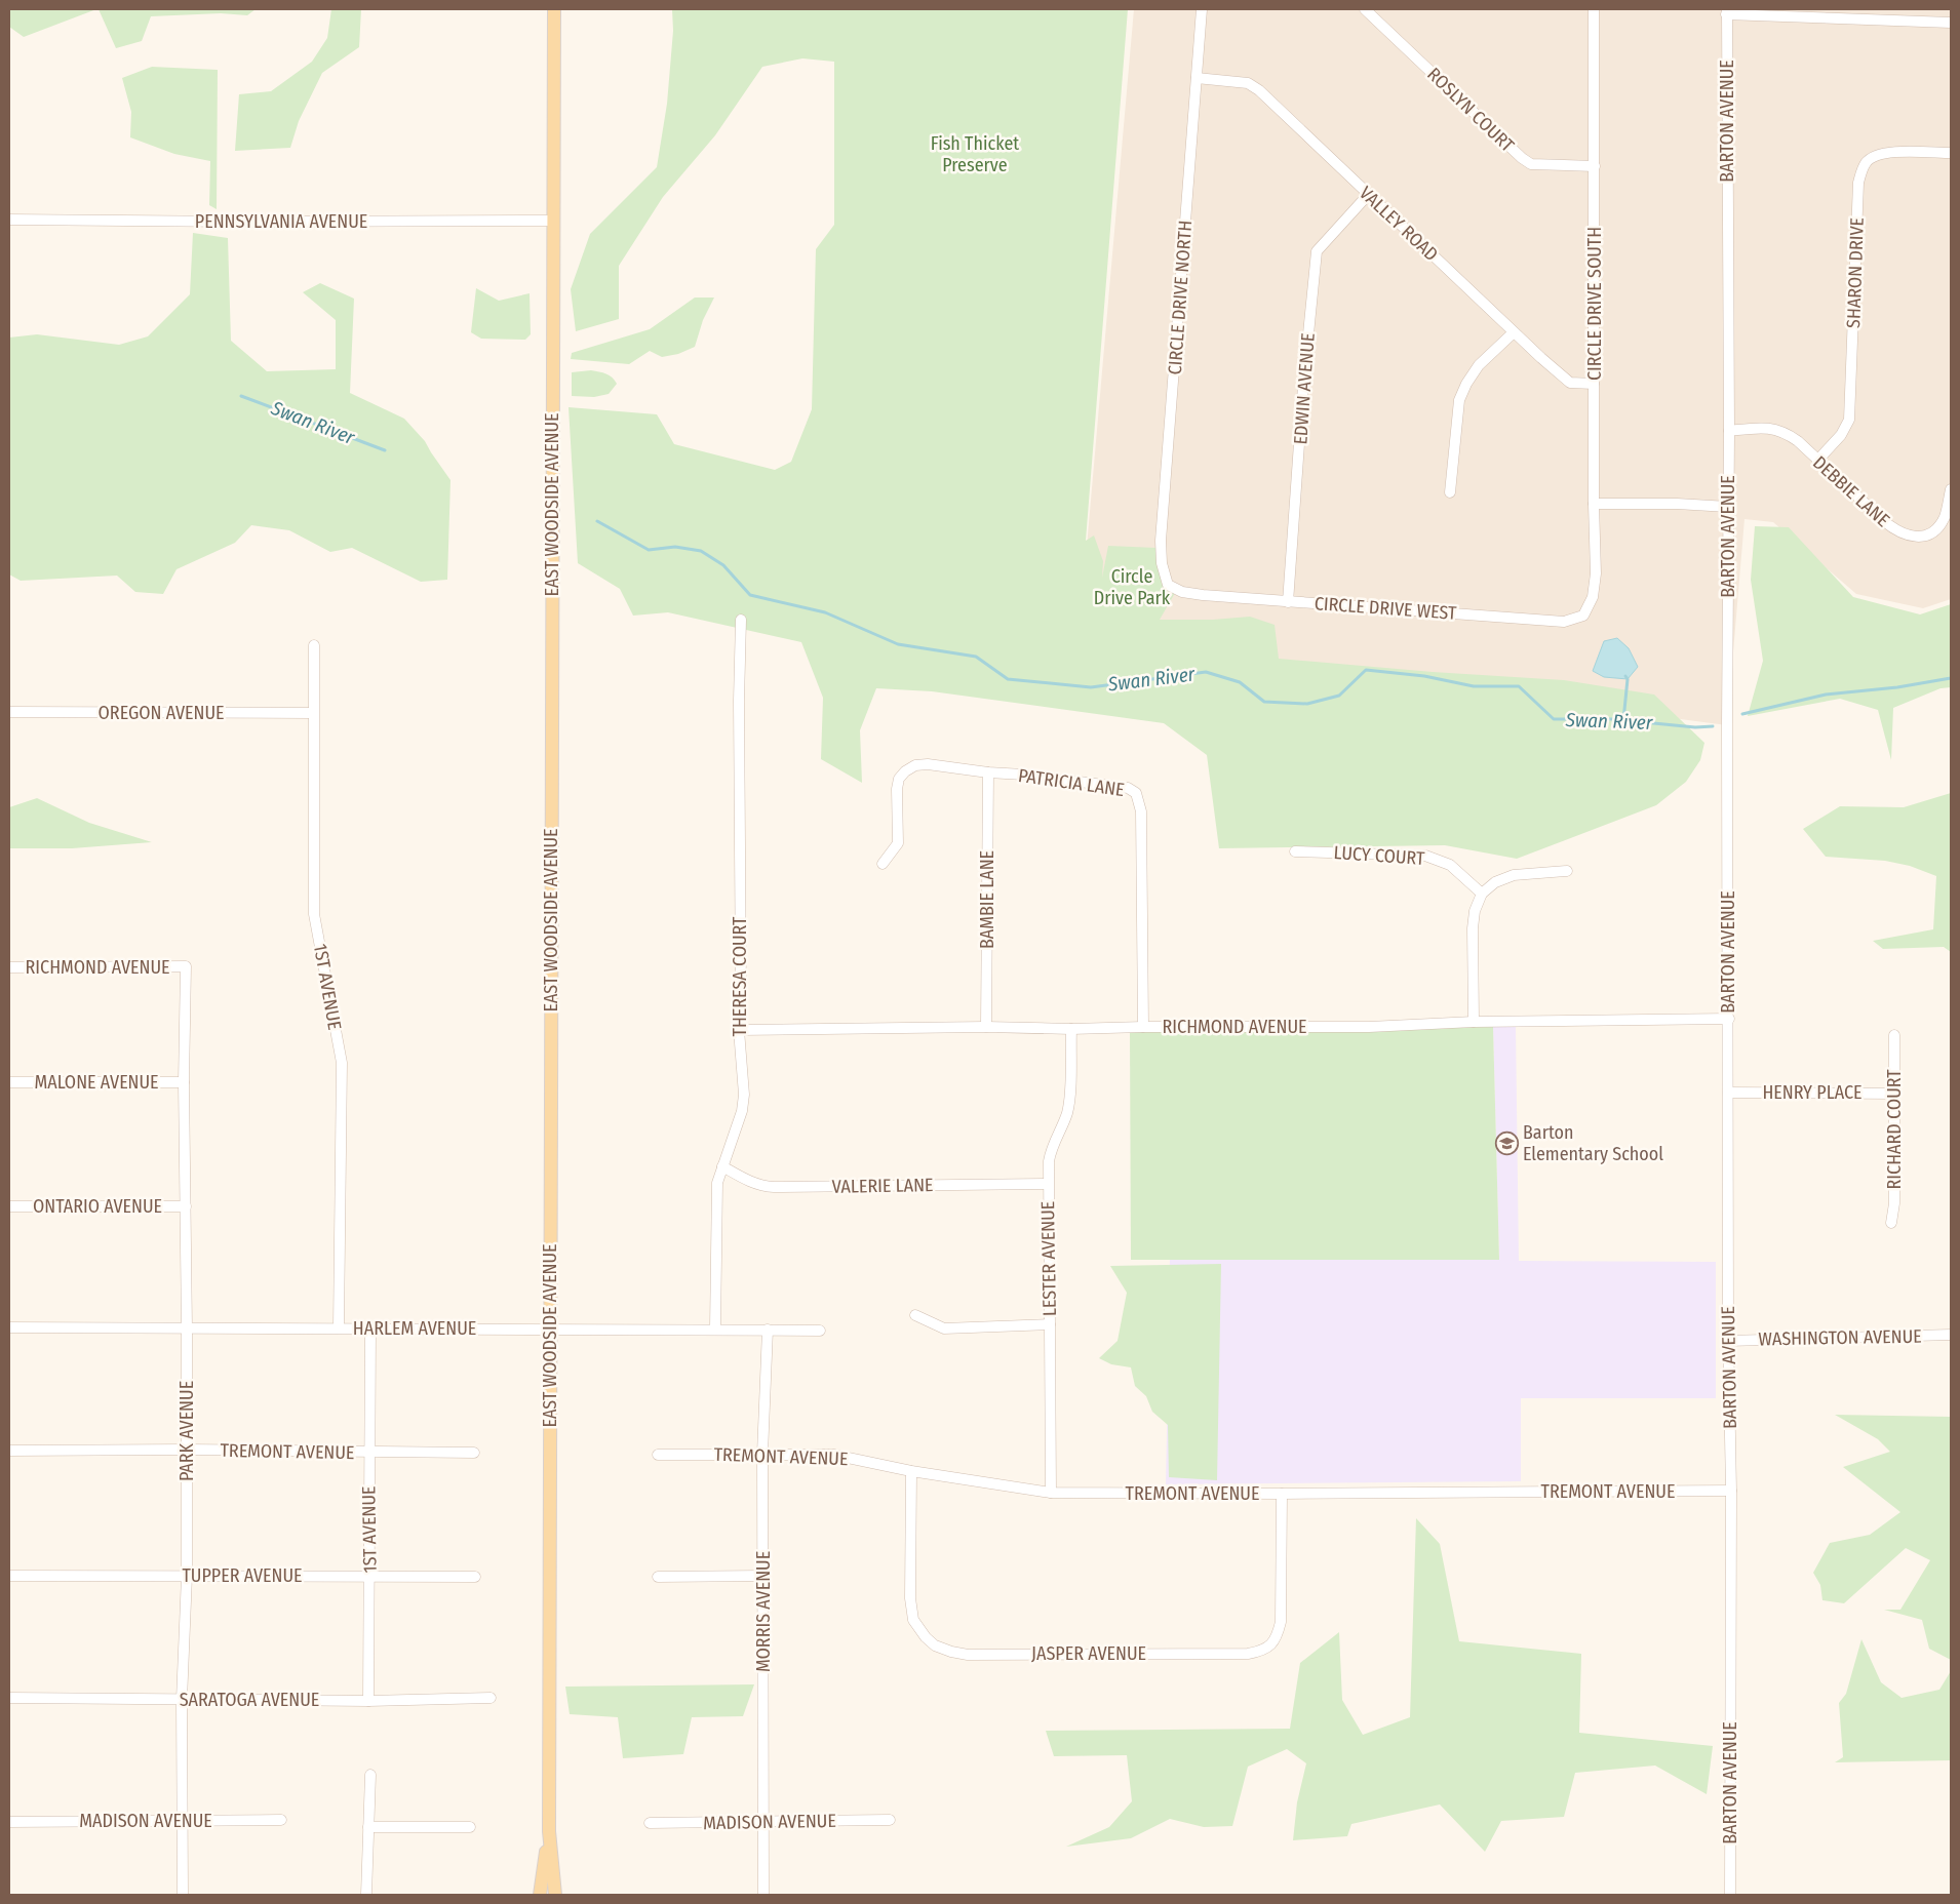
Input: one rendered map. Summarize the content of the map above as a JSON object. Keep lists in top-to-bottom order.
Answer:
{
  "streets": {
    "main road": ["EAST WOODSIDE AVENUE"],
    "street": [
      "ROSLYN COURT",
      "BARTON AVENUE",
      "PENNSYLVANIA AVENUE",
      "VALLEY ROAD",
      "SHARON DRIVE",
      "CIRCLE DRIVE NORTH",
      "CIRCLE DRIVE SOUTH",
      "EDWIN AVENUE",
      "DEBBIE LANE",
      "CIRCLE DRIVE WEST",
      "OREGON AVENUE",
      "PATRICIA LANE",
      "LUCY COURT",
      "BAMBIE LANE",
      "RICHMOND AVENUE",
      "THERESA COURT",
      "1ST AVENUE",
      "MALONE AVENUE",
      "HENRY PLACE",
      "RICHARD COURT",
      "VALERIE LANE",
      "ONTARIO AVENUE",
      "LESTER AVENUE",
      "HARLEM AVENUE",
      "WASHINGTON AVENUE",
      "PARK AVENUE",
      "TREMONT AVENUE",
      "TUPPER AVENUE",
      "MORRIS AVENUE",
      "JASPER AVENUE",
      "SARATOGA AVENUE",
      "MADISON AVENUE"
    ]
  },
  "crossings": [
    ["ROSLYN COURT", "CIRCLE DRIVE SOUTH"],
    ["BARTON AVENUE", "DEBBIE LANE"],
    ["BARTON AVENUE", "RICHMOND AVENUE"],
    ["BARTON AVENUE", "HENRY PLACE"],
    ["BARTON AVENUE", "WASHINGTON AVENUE"],
    ["BARTON AVENUE", "TREMONT AVENUE"],
    ["PENNSYLVANIA AVENUE", "EAST WOODSIDE AVENUE"],
    ["VALLEY ROAD", "CIRCLE DRIVE NORTH"],
    ["VALLEY ROAD", "CIRCLE DRIVE SOUTH"],
    ["VALLEY ROAD", "EDWIN AVENUE"],
    ["SHARON DRIVE", "DEBBIE LANE"],
    ["CIRCLE DRIVE NORTH", "CIRCLE DRIVE WEST"],
    ["CIRCLE DRIVE SOUTH", "CIRCLE DRIVE WEST"],
    ["EDWIN AVENUE", "CIRCLE DRIVE WEST"],
    ["EAST WOODSIDE AVENUE", "HARLEM AVENUE"],
    ["OREGON AVENUE", "1ST AVENUE"],
    ["PATRICIA LANE", "BAMBIE LANE"],
    ["PATRICIA LANE", "RICHMOND AVENUE"],
    ["BAMBIE LANE", "RICHMOND AVENUE"],
    ["RICHMOND AVENUE", "THERESA COURT"],
    ["RICHMOND AVENUE", "LESTER AVENUE"],
    ["RICHMOND AVENUE", "PARK AVENUE"],
    ["THERESA COURT", "VALERIE LANE"],
    ["THERESA COURT", "HARLEM AVENUE"],
    ["1ST AVENUE", "HARLEM AVENUE"],
    ["1ST AVENUE", "TREMONT AVENUE"],
    ["1ST AVENUE", "TUPPER AVENUE"],
    ["1ST AVENUE", "SARATOGA AVENUE"],
    ["MALONE AVENUE", "PARK AVENUE"],
    ["HENRY PLACE", "RICHARD COURT"],
    ["VALERIE LANE", "LESTER AVENUE"],
    ["ONTARIO AVENUE", "PARK AVENUE"],
    ["LESTER AVENUE", "TREMONT AVENUE"],
    ["HARLEM AVENUE", "PARK AVENUE"],
    ["HARLEM AVENUE", "MORRIS AVENUE"],
    ["PARK AVENUE", "TREMONT AVENUE"],
    ["PARK AVENUE", "TUPPER AVENUE"],
    ["PARK AVENUE", "SARATOGA AVENUE"],
    ["PARK AVENUE", "MADISON AVENUE"],
    ["TREMONT AVENUE", "MORRIS AVENUE"],
    ["TREMONT AVENUE", "JASPER AVENUE"],
    ["MORRIS AVENUE", "MADISON AVENUE"]
  ],
  "water": ["Swan River"],
  "parks": ["Fish Thicket Preserve", "Circle Drive Park"],
  "places": {
    "school or university": ["Barton Elementary School"]
  }
}
